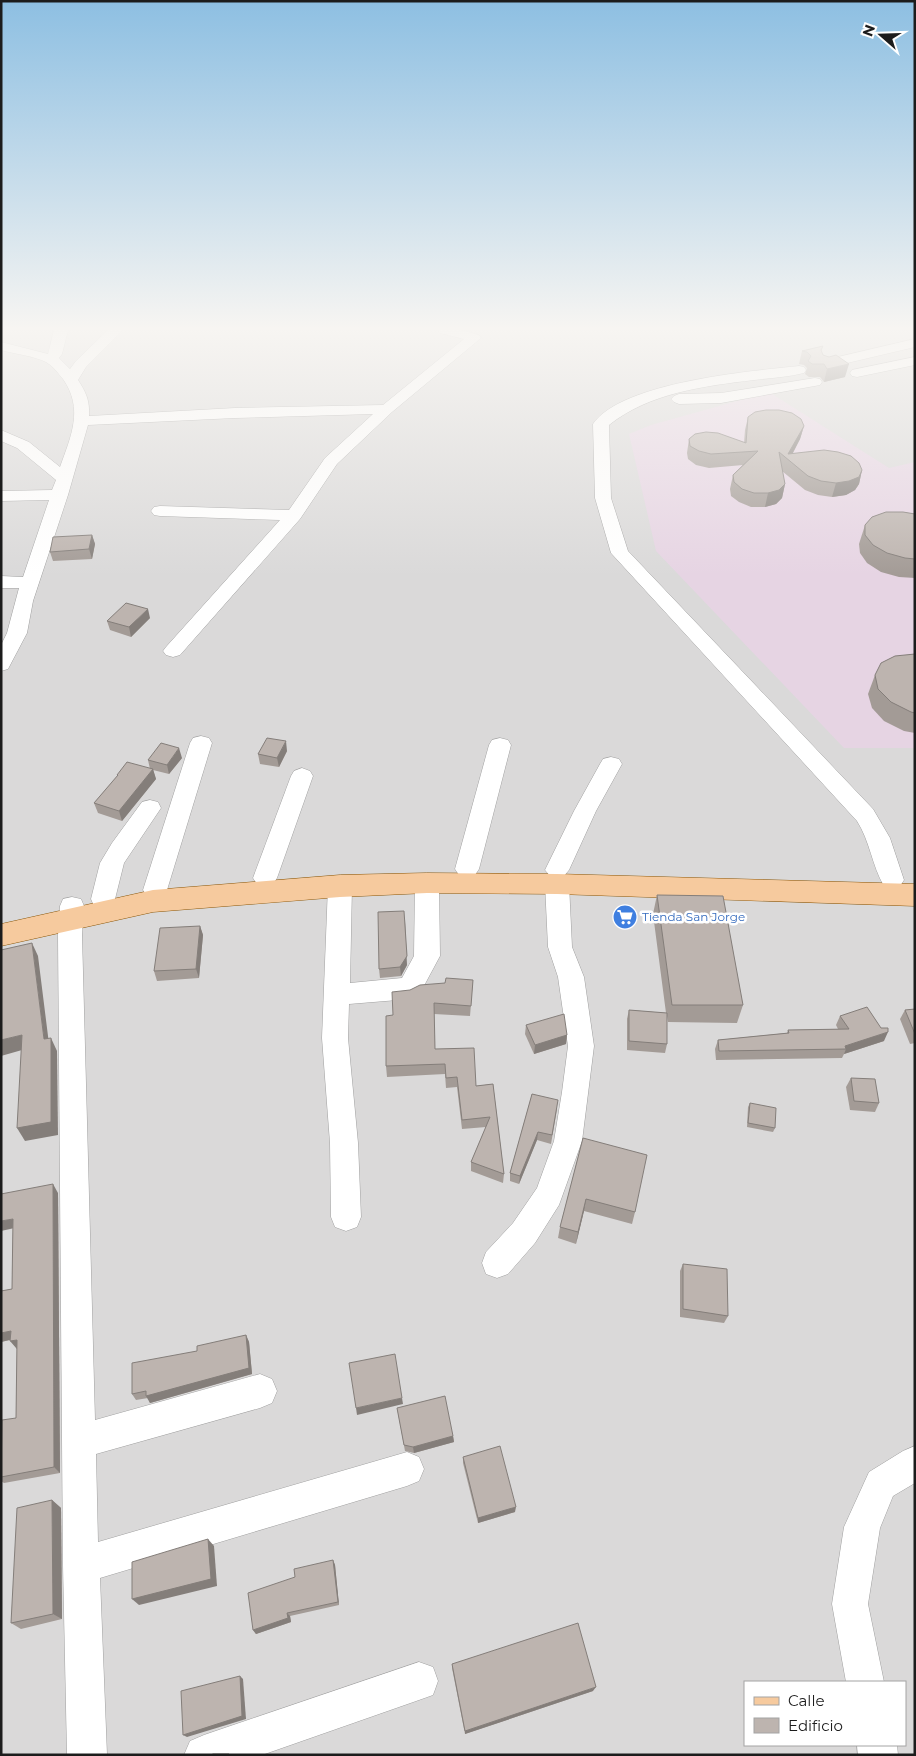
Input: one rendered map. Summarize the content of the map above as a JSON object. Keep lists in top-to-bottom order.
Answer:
{
  "places": {
    "supermarket": ["Tienda San Jorge"]
  },
  "legend": ["Calle", "Edificio"],
  "north": "left"
}
